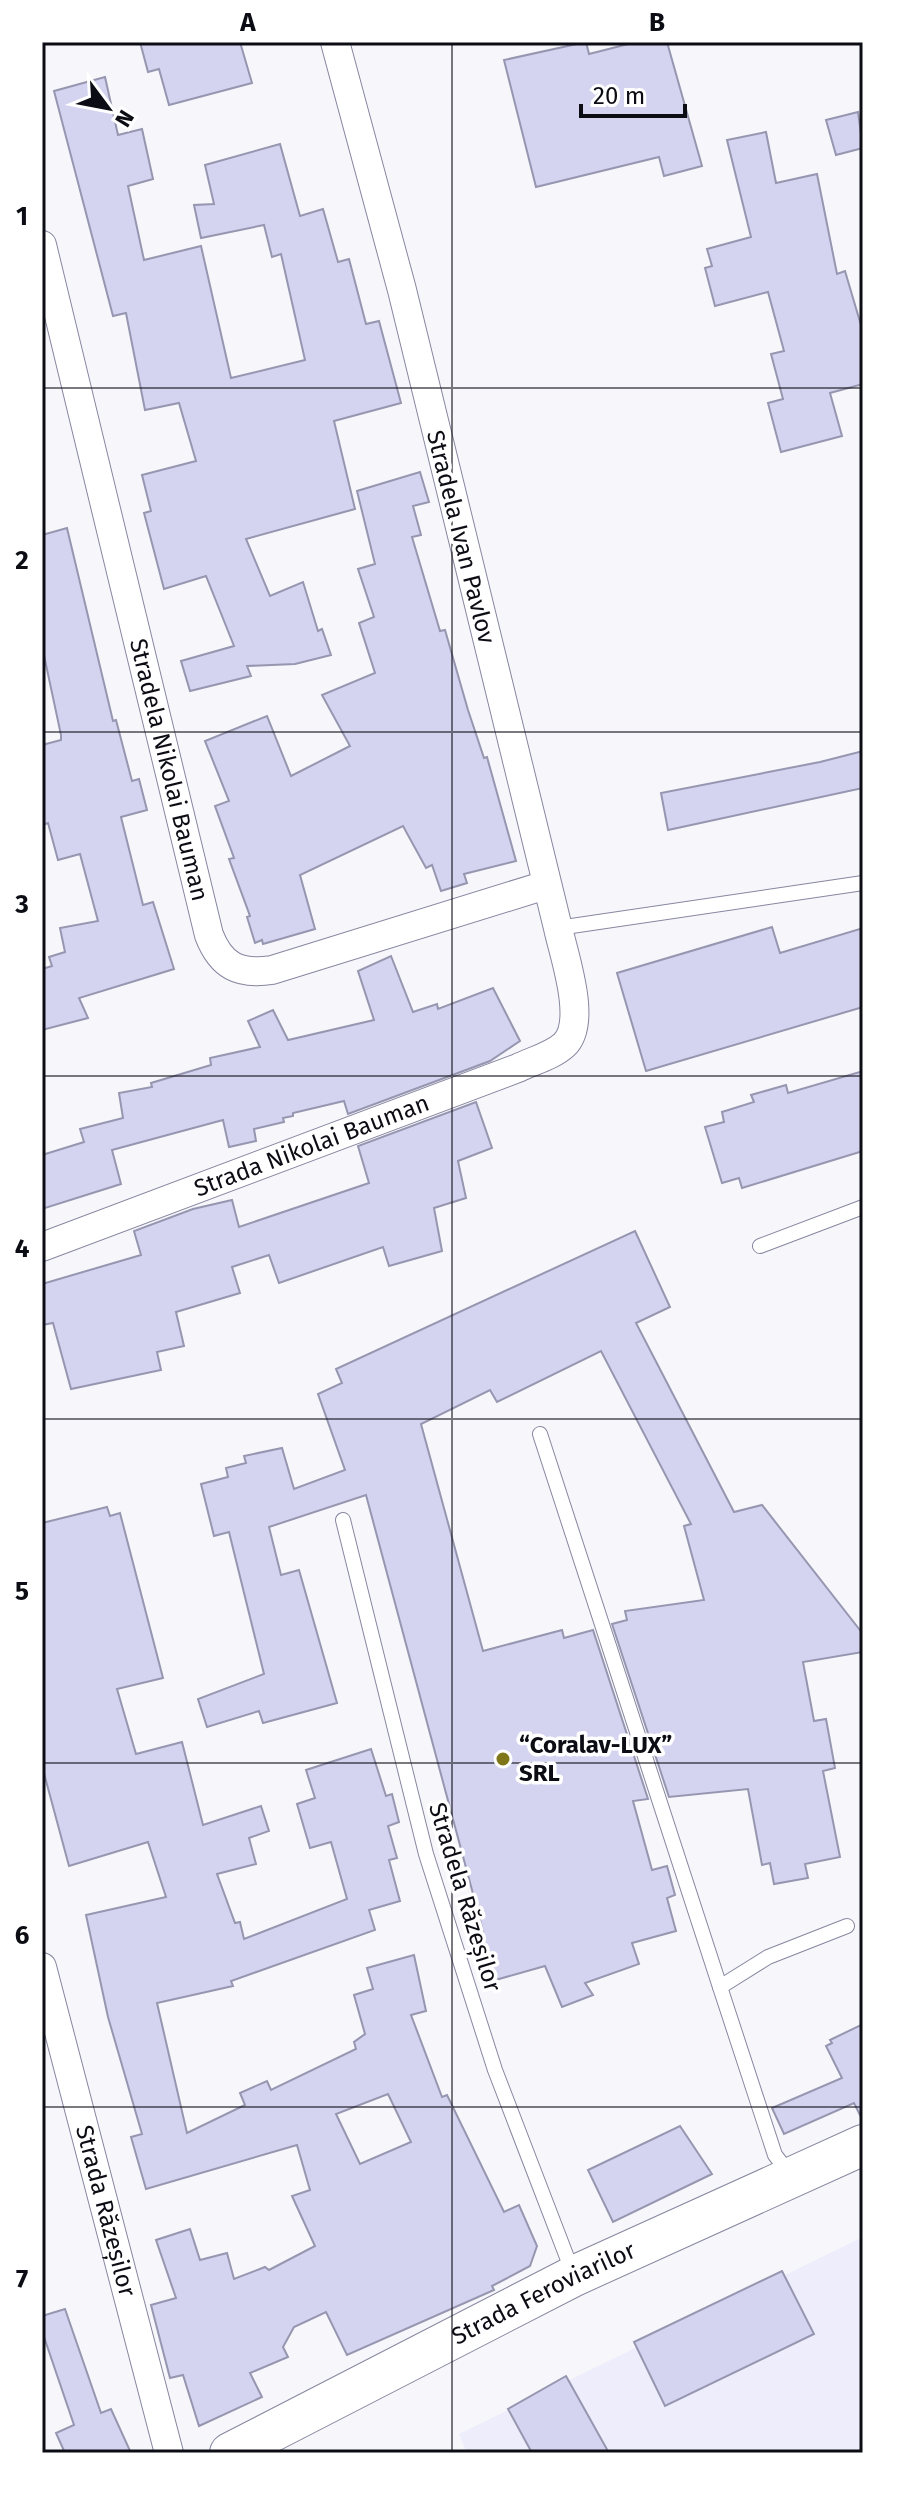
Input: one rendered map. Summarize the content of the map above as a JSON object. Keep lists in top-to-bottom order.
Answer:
{
  "streets": {
    "main road": ["Strada Feroviarilor"],
    "street": [
      "Stradela Ivan Pavlov",
      "Stradela Nikolai Bauman",
      "Strada Nikolai Bauman",
      "Strada Răzeșilor"
    ],
    "lane": ["Stradela Răzeșilor"]
  },
  "crossings": [
    ["Stradela Ivan Pavlov", "Stradela Nikolai Bauman"],
    ["Stradela Ivan Pavlov", "Strada Nikolai Bauman"],
    ["Stradela Răzeșilor", "Strada Feroviarilor"]
  ],
  "places": ["“Coralav-LUX” SRL"],
  "scale_bar": "20 m",
  "north": "bottom right",
  "grid": {
    "columns": ["A", "B"],
    "rows": [
      "1",
      "2",
      "3",
      "4",
      "5",
      "6",
      "7"
    ]
  }
}
